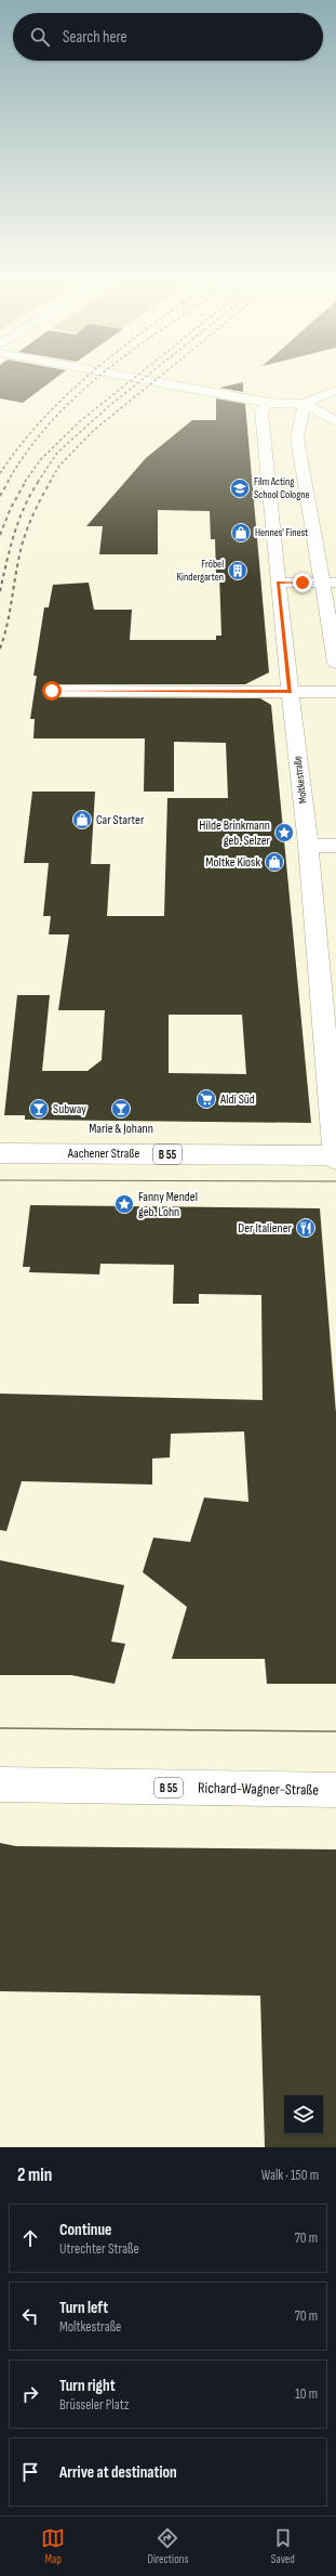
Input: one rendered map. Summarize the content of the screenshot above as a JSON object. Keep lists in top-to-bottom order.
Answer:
{
  "streets": {
    "street": [
      "Moltkestraße",
      "Aachener Straße",
      "B 55",
      "Richard-Wagner-Straße"
    ]
  },
  "crossings": [
    ["Moltkestraße", "Aachener Straße"]
  ],
  "places": {
    "school or university": ["Film Acting School Cologne"],
    "shop": ["Hennes' Finest", "Car Starter", "Moltke Kiosk"],
    "building": ["Fröbel Kindergarten"],
    "place": ["Hilde Brinkmann geb. Selzer", "Fanny Mendel geb. Lohn"],
    "supermarket": ["Aldi Süd"],
    "bar": ["Subway", "Marie & Johann"],
    "restaurant": ["Der Italiener"]
  },
  "page": {
    "search": "Search here",
    "heading": ["2 min", "Walk · 150 m"],
    "list": [
      ["Continue", "Utrechter Straße", "70 m"],
      ["Turn left", "Moltkestraße", "70 m"],
      ["Turn right", "Brüsseler Platz", "10 m"],
      "Arrive at destination"
    ],
    "nav": ["Map", "Directions", "Saved"]
  }
}
